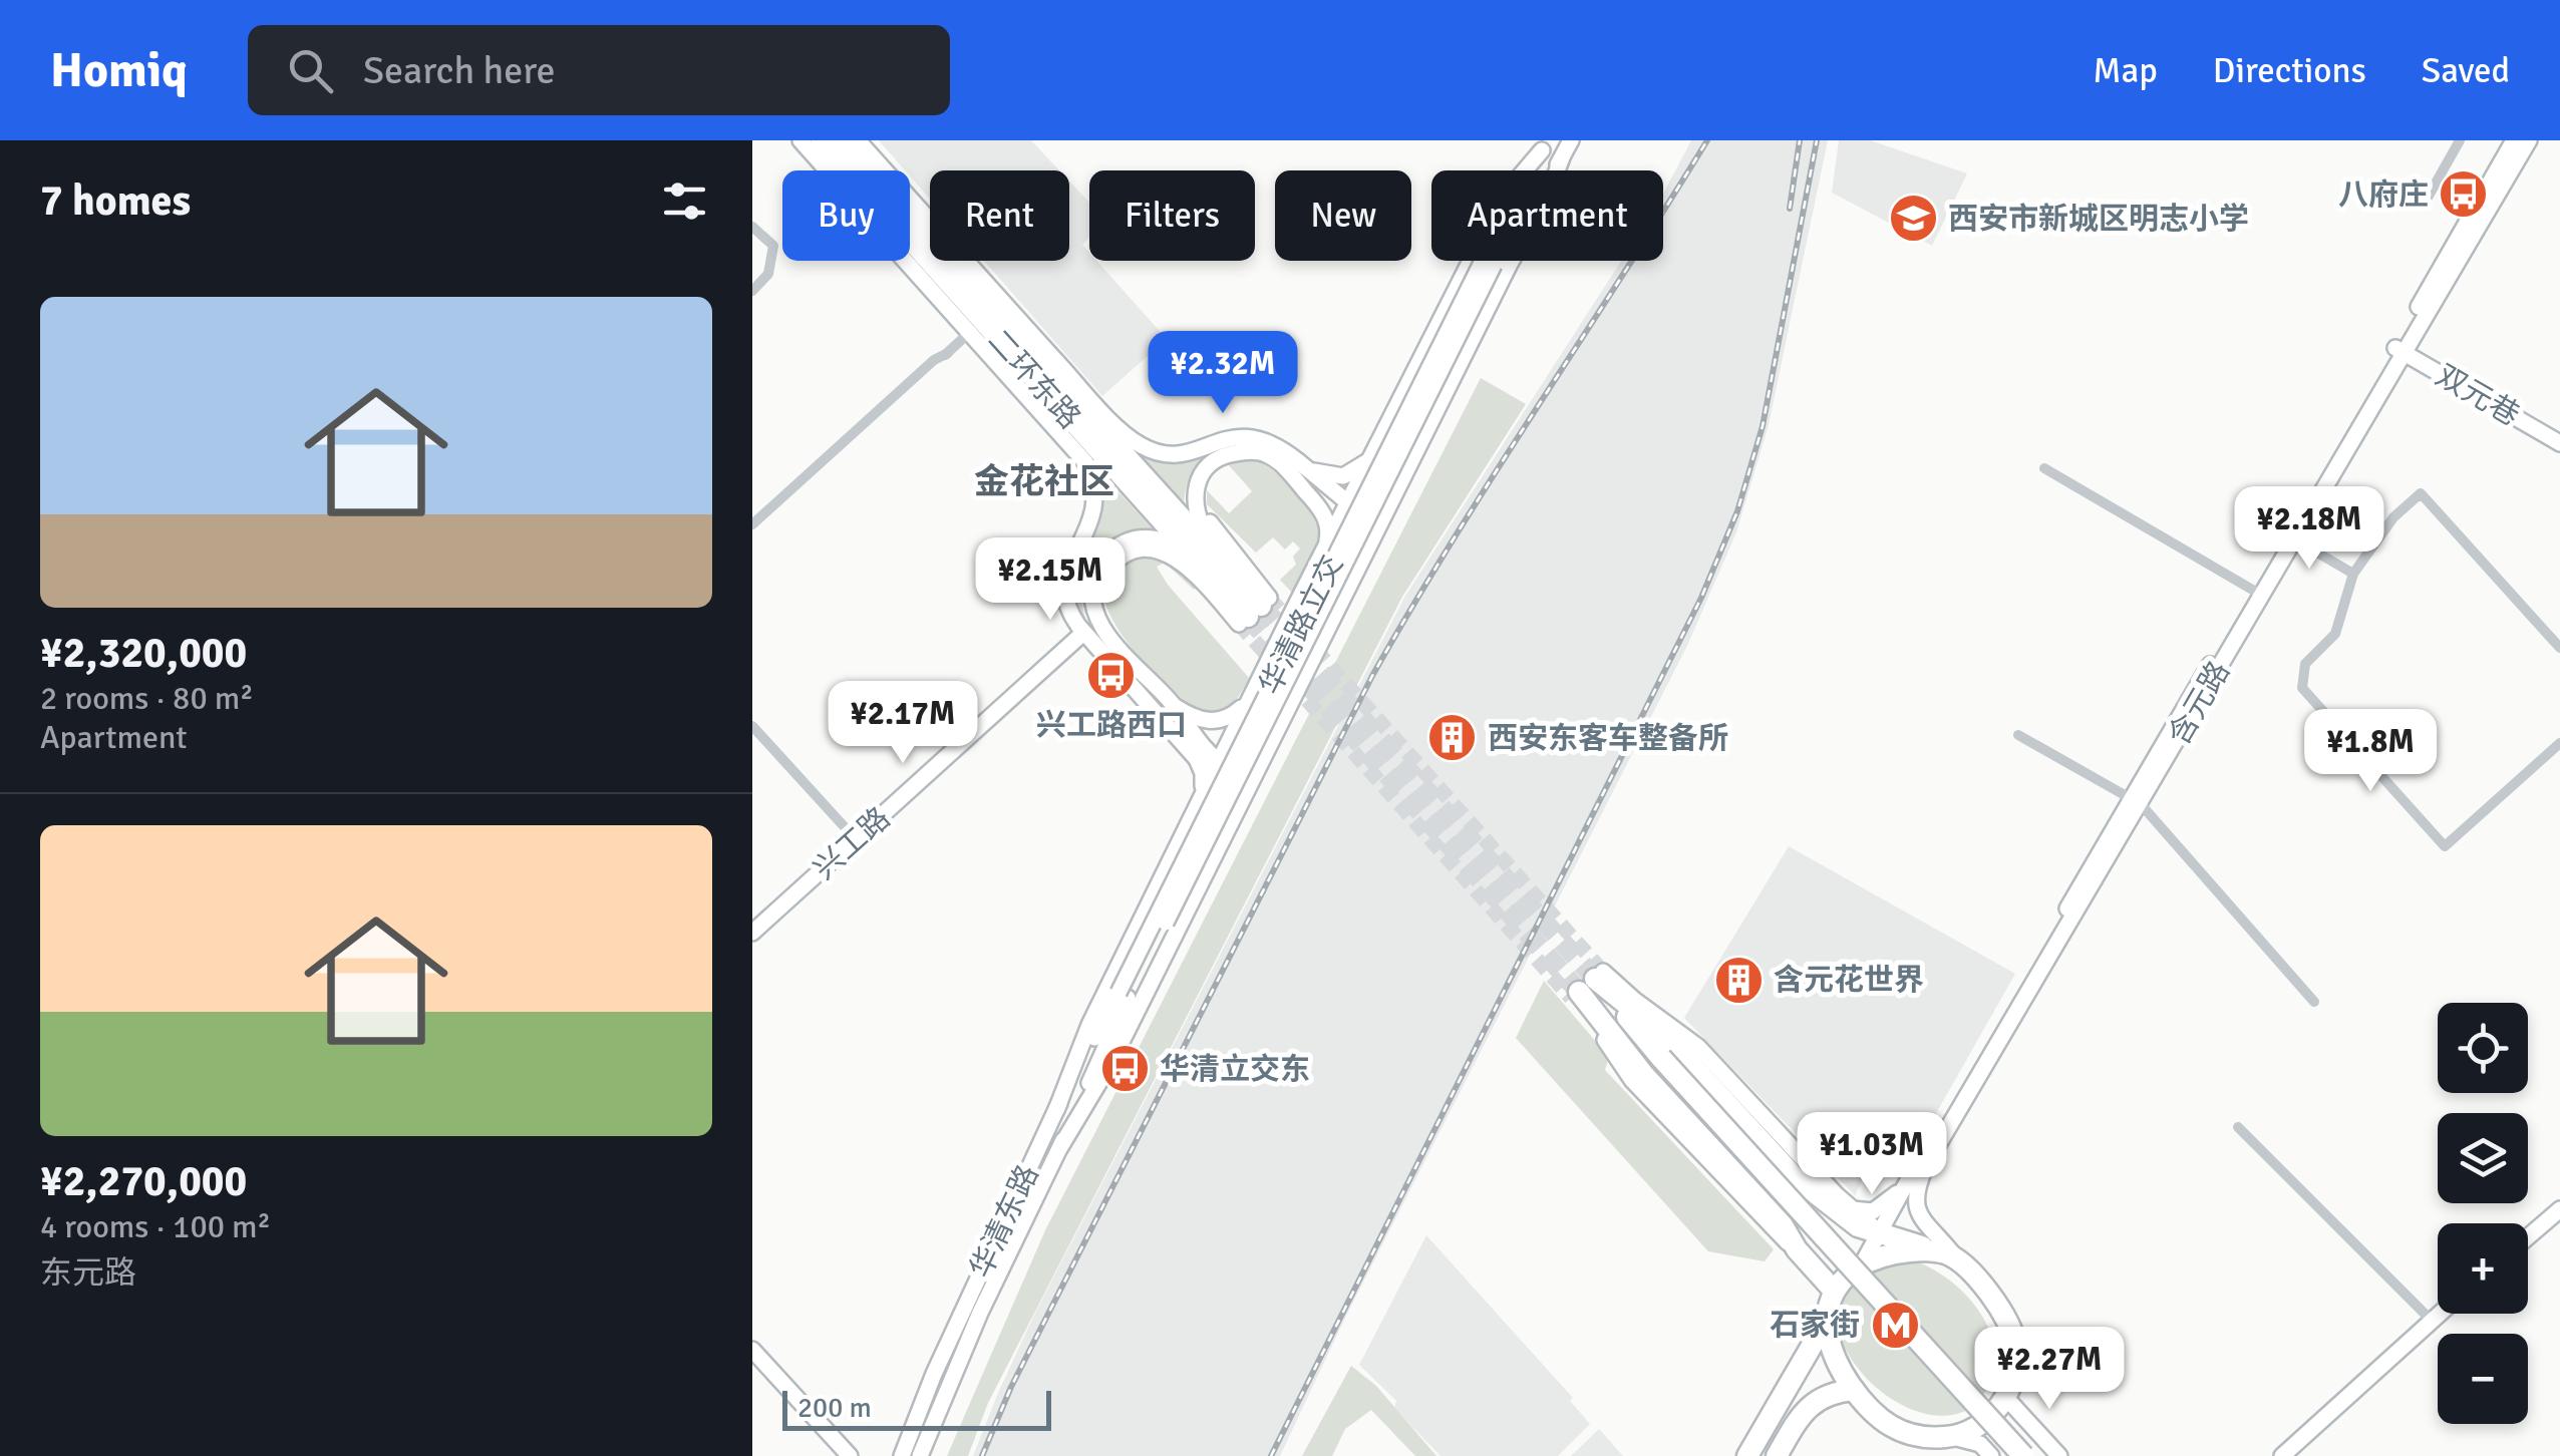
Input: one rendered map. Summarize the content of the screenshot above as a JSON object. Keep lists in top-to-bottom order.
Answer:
{
  "streets": {
    "highway": ["二环东路"],
    "main road": [
      "双元巷",
      "华清路立交",
      "含元路",
      "兴工路",
      "华清东路"
    ]
  },
  "crossings": [
    ["双元巷", "含元路"],
    ["华清路立交", "华清东路"]
  ],
  "districts": ["金花社区"],
  "places": {
    "bus stop": ["八府庄", "兴工路西口", "华清立交东"],
    "school or university": ["西安市新城区明志小学"],
    "building": ["西安东客车整备所", "含元花世界"],
    "metro station": ["石家街"]
  },
  "scale_bar": "200 m",
  "page": {
    "header": "Homiq",
    "search": "Search here",
    "nav": ["Map", "Directions", "Saved"],
    "heading": "7 homes",
    "chip": [
      "Buy",
      "Rent",
      "Filters",
      "New",
      "Apartment"
    ],
    "list": [
      {
        "name": "¥2,320,000",
        "note": "2 rooms · 80 m² · Apartment"
      },
      {
        "name": "¥2,270,000",
        "note": "4 rooms · 100 m² · 东元路"
      }
    ],
    "price": [
      "¥2.32M",
      "¥2.18M",
      "¥2.15M",
      "¥2.17M",
      "¥1.8M",
      "¥1.03M",
      "¥2.27M"
    ],
    "map_buttons": ["+", "−"],
    "scale": "200 m"
  }
}
